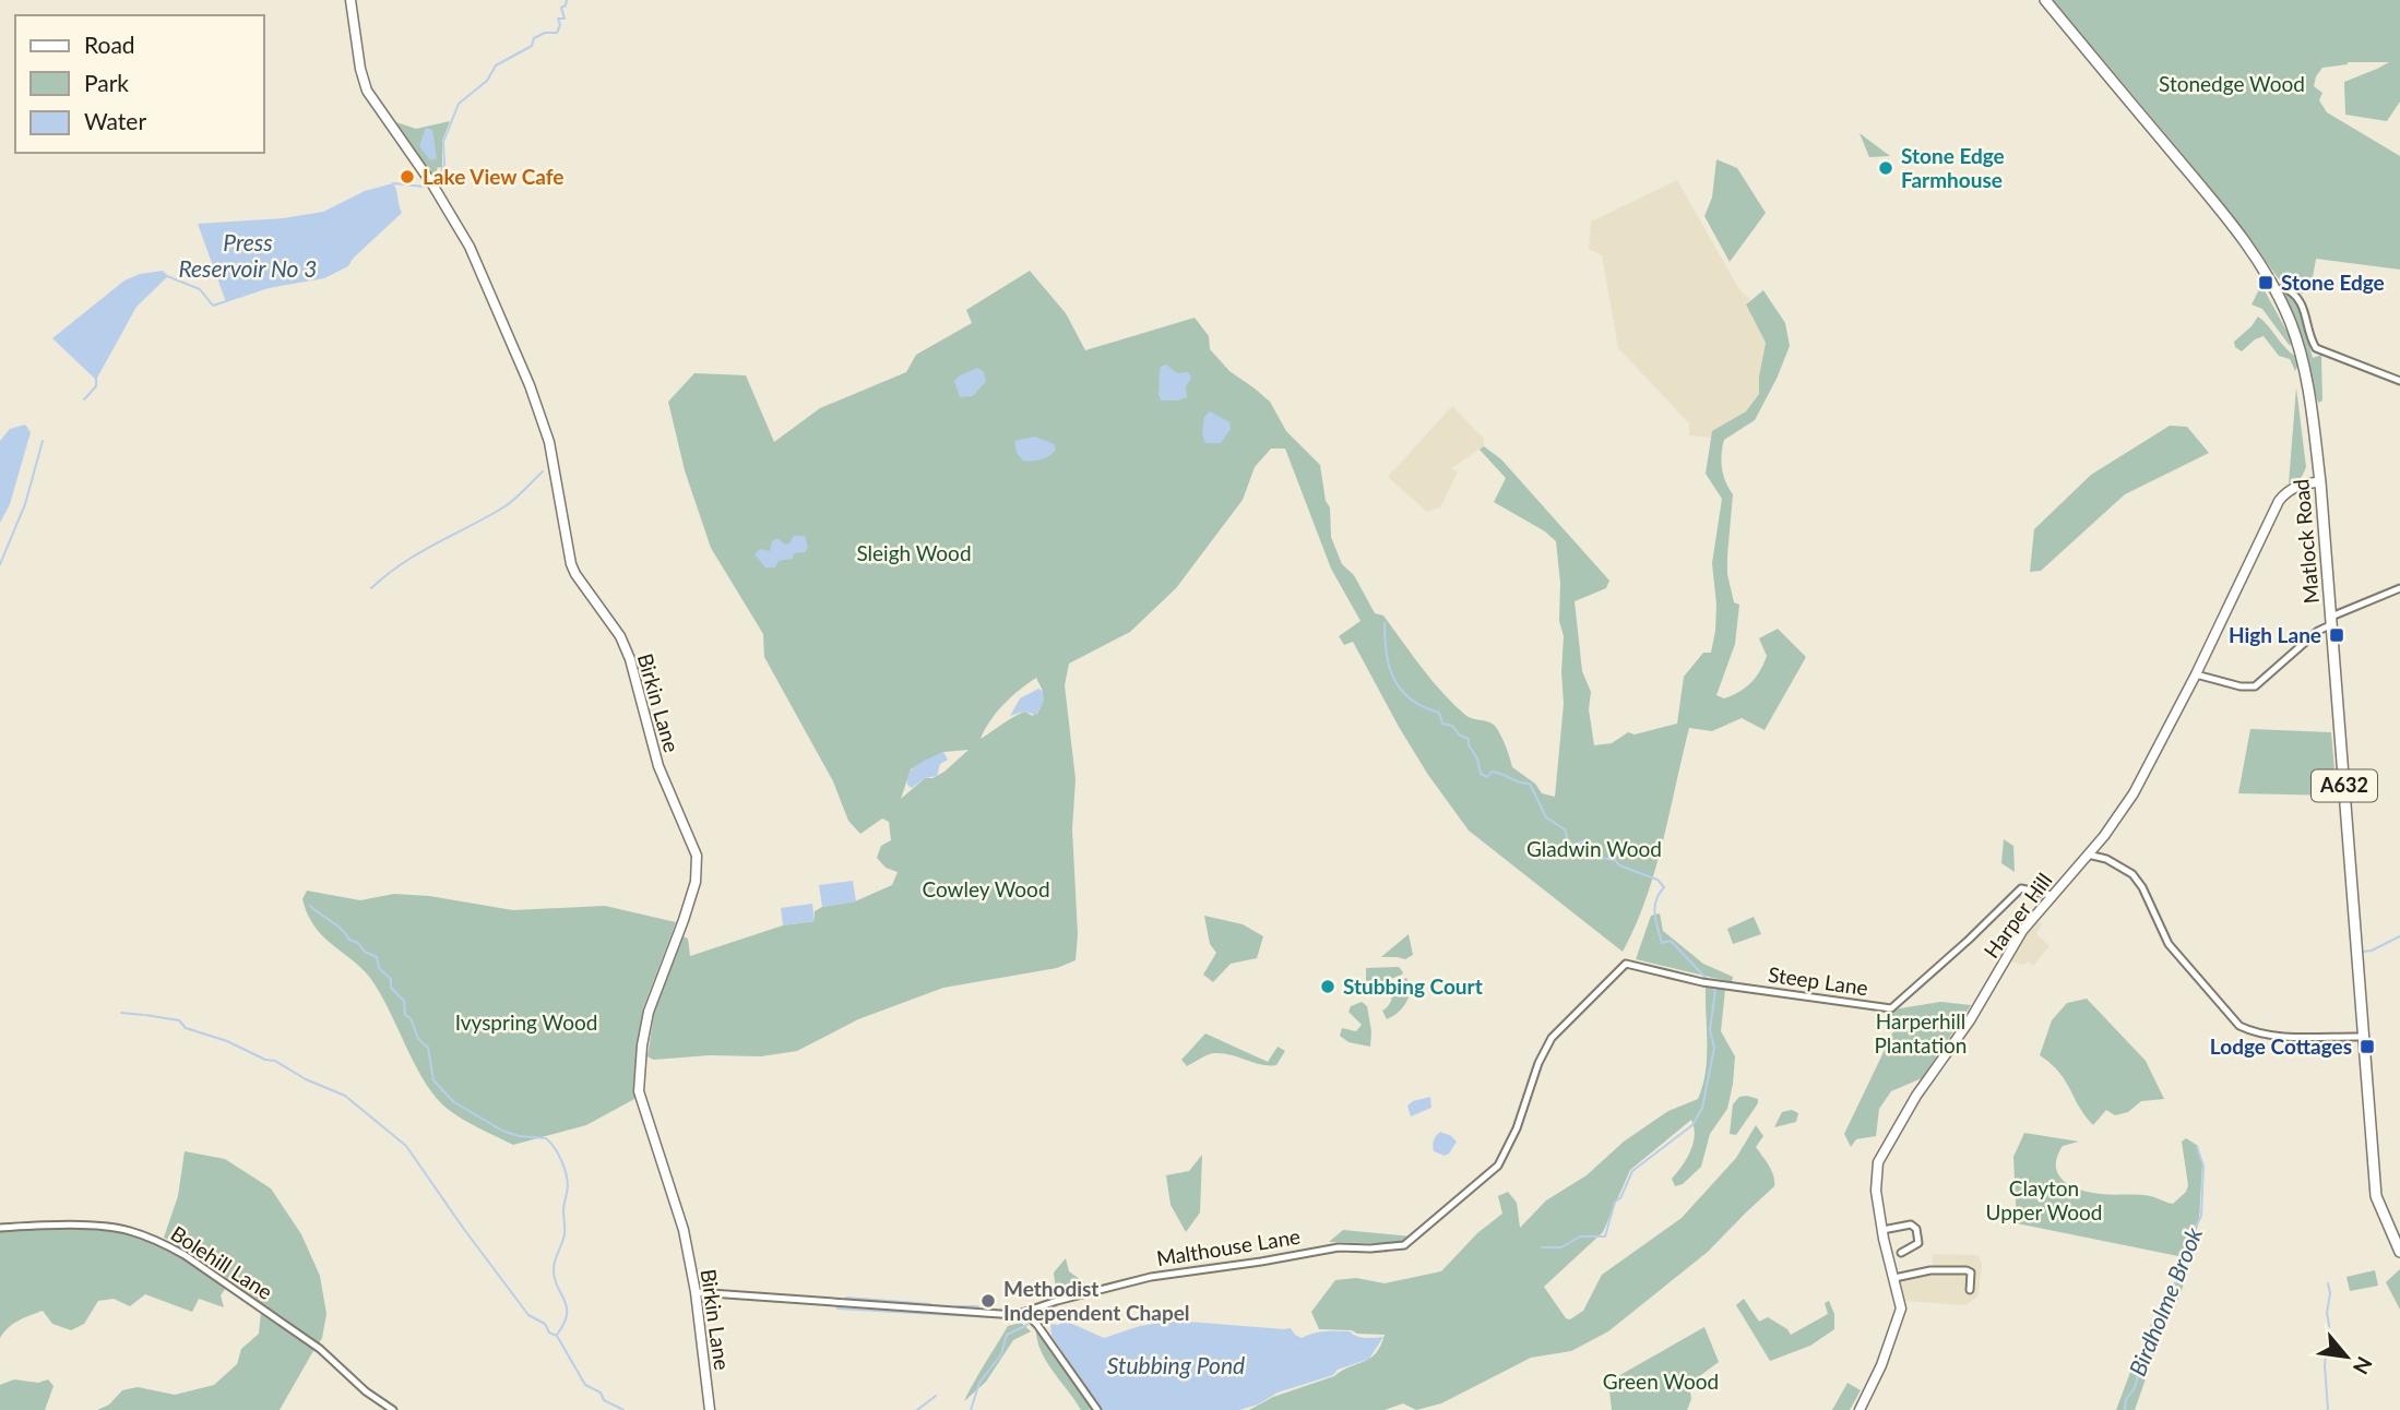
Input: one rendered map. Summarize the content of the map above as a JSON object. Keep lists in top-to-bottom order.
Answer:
{
  "streets": {
    "main road": ["Matlock Road", "A632"],
    "street": [
      "Birkin Lane",
      "Harper Hill",
      "Steep Lane",
      "Malthouse Lane",
      "Bolehill Lane"
    ]
  },
  "crossings": [
    ["Matlock Road", "Harper Hill"],
    ["Birkin Lane", "Malthouse Lane"],
    ["Harper Hill", "Steep Lane"],
    ["Steep Lane", "Malthouse Lane"]
  ],
  "water": ["Press Reservoir No 3", "Birdholme Brook", "Stubbing Pond"],
  "parks": [
    "Stonedge Wood",
    "Sleigh Wood",
    "Gladwin Wood",
    "Cowley Wood",
    "Harperhill Plantation",
    "Ivyspring Wood",
    "Clayton Upper Wood",
    "Green Wood"
  ],
  "places": {
    "other": [
      "Stone Edge Farmhouse",
      "Lake View Cafe",
      "Stubbing Court",
      "Methodist Independent Chapel"
    ],
    "transit": ["Stone Edge", "High Lane", "Lodge Cottages"]
  },
  "legend": ["Road", "Park", "Water"],
  "north": "bottom right"
}
